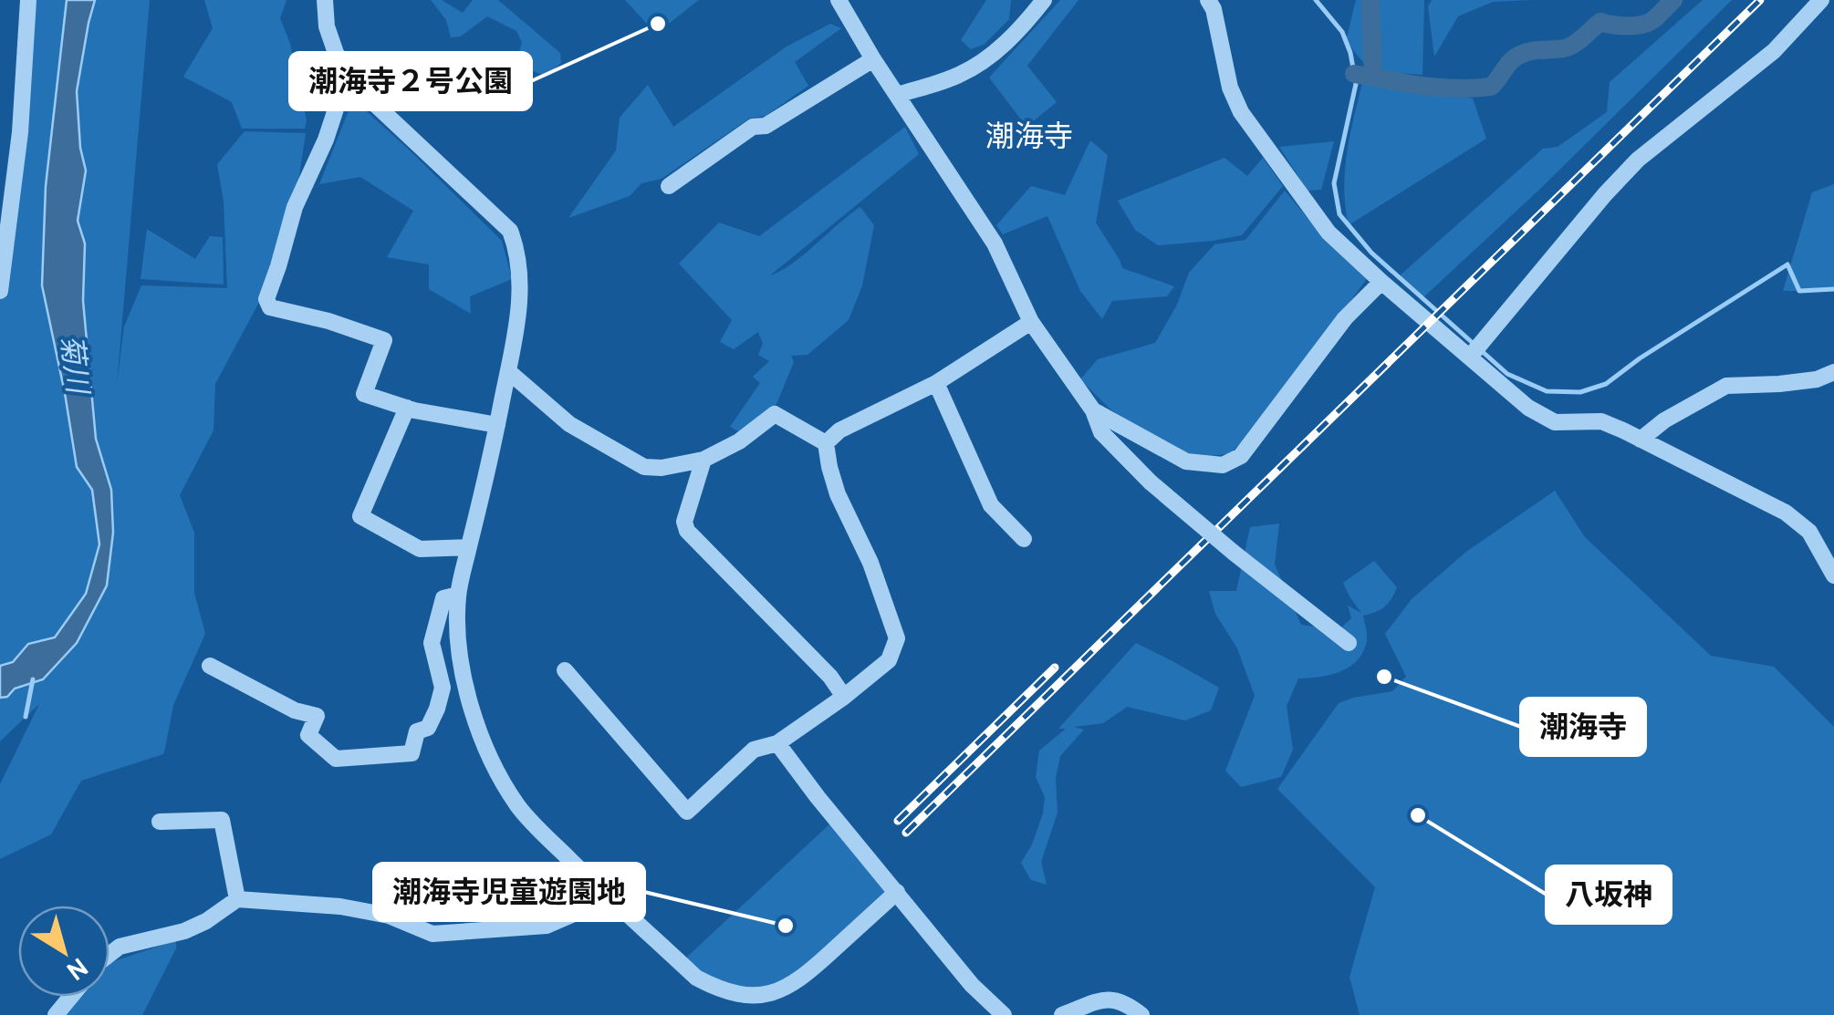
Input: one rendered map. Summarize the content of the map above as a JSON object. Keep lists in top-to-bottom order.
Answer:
{
  "districts": ["潮海寺"],
  "water": ["菊川"],
  "places": [
    "潮海寺２号公園",
    "潮海寺",
    "八坂神",
    "潮海寺児童遊園地"
  ],
  "north": "bottom right"
}
